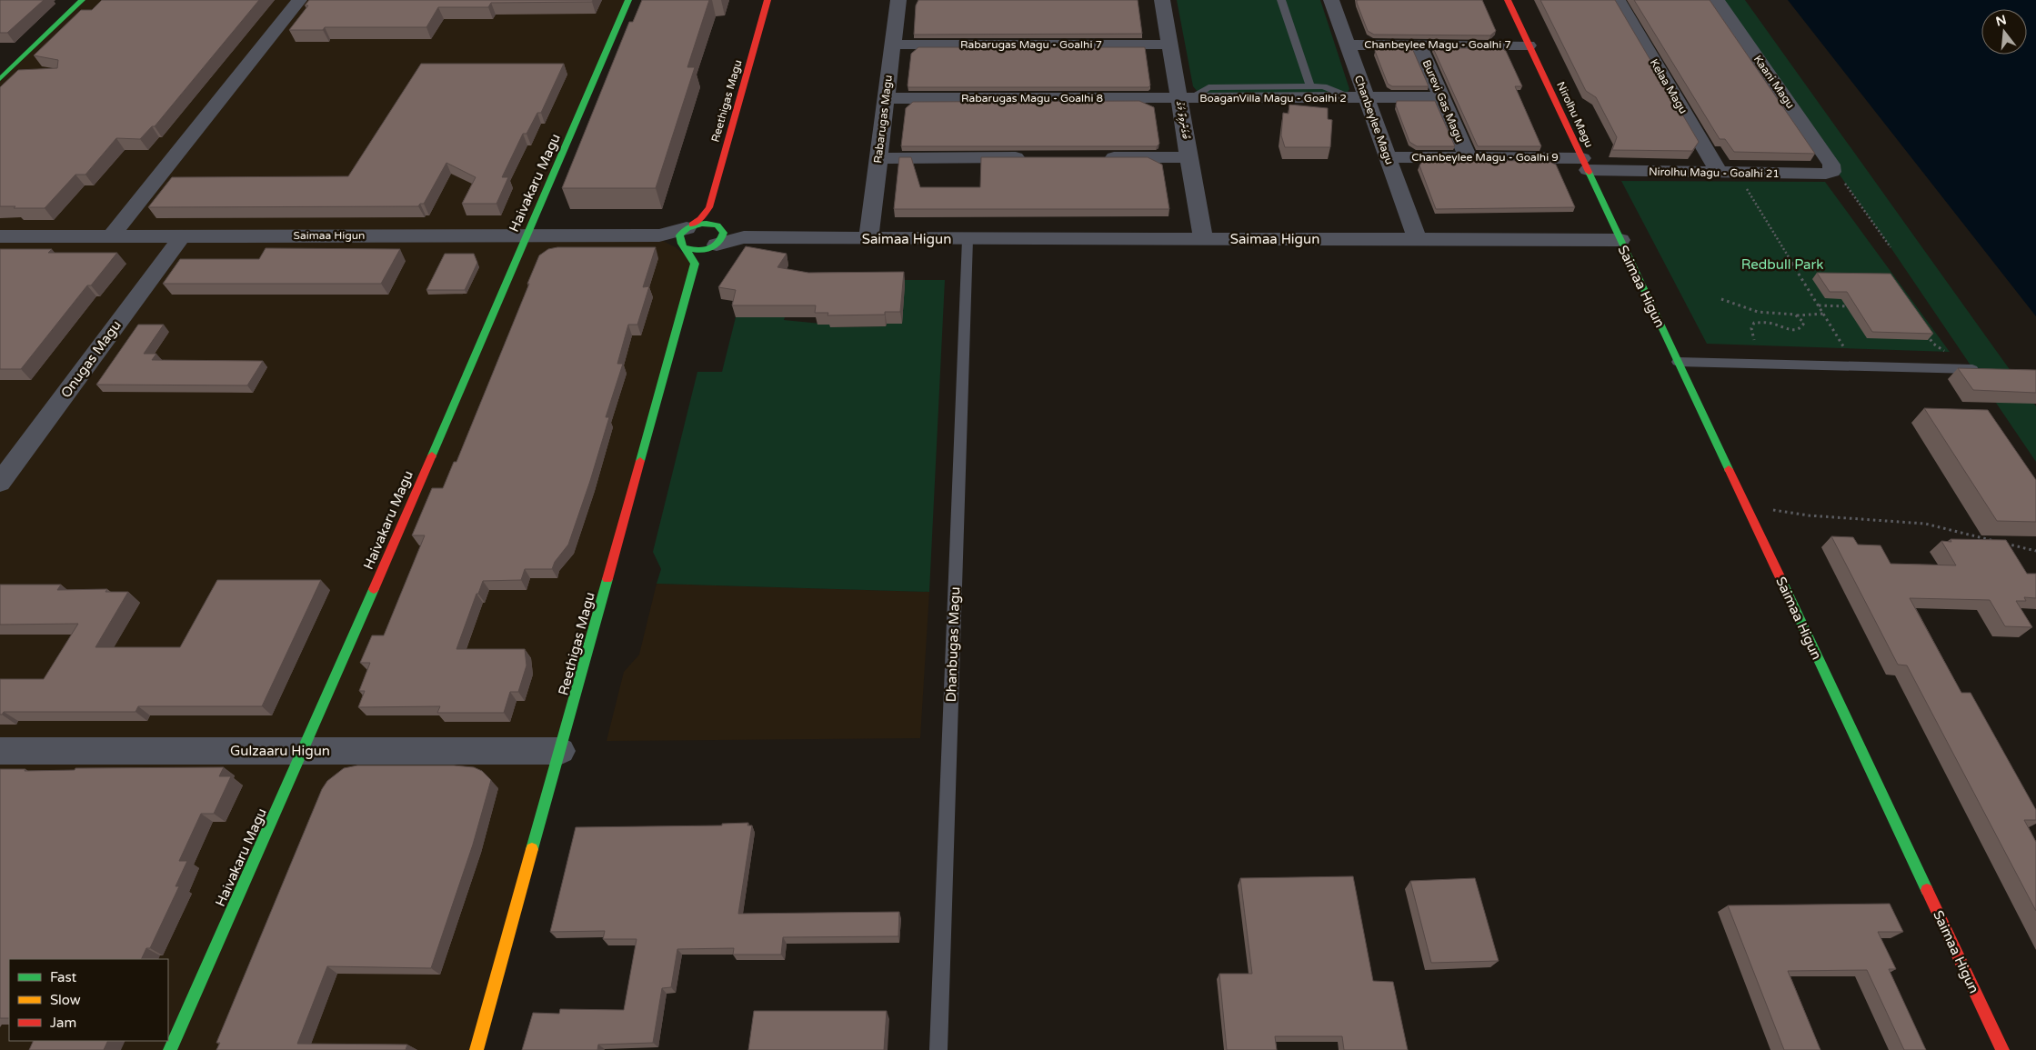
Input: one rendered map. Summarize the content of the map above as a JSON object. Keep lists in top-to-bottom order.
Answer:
{
  "streets": {
    "street": [
      "Rabarugas Magu - Goalhi 7",
      "Chanbeylee Magu - Goalhi 7",
      "Kaani Magu",
      "Kelaa Magu",
      "Rabarugas Magu - Goalhi 8",
      "BoaganVilla Magu - Goalhi 2",
      "Reethigas Magu",
      "Burevi Gas Magu",
      "Nirolhu Magu",
      "Rabarugas Magu",
      "ބޯގަންވިލާ މަގު",
      "Chanbeylee Magu",
      "Chanbeylee Magu - Goalhi 9",
      "Nirolhu Magu - Goalhi 21",
      "Haivakaru Magu",
      "Saimaa Higun",
      "Onugas Magu",
      "Gulzaaru Higun"
    ],
    "lane": ["Dhanbugas Magu"]
  },
  "crossings": [
    ["Rabarugas Magu - Goalhi 7", "Rabarugas Magu"],
    ["Rabarugas Magu - Goalhi 7", "ބޯގަންވިލާ މަގު"],
    ["Chanbeylee Magu - Goalhi 7", "Burevi Gas Magu"],
    ["Chanbeylee Magu - Goalhi 7", "Nirolhu Magu"],
    ["Chanbeylee Magu - Goalhi 7", "Chanbeylee Magu"],
    ["Kaani Magu", "Nirolhu Magu - Goalhi 21"],
    ["Kelaa Magu", "Nirolhu Magu - Goalhi 21"],
    ["Rabarugas Magu - Goalhi 8", "BoaganVilla Magu - Goalhi 2"],
    ["Rabarugas Magu - Goalhi 8", "Rabarugas Magu"],
    ["Rabarugas Magu - Goalhi 8", "ބޯގަންވިލާ މަގު"],
    ["BoaganVilla Magu - Goalhi 2", "Burevi Gas Magu"],
    ["BoaganVilla Magu - Goalhi 2", "ބޯގަންވިލާ މަގު"],
    ["BoaganVilla Magu - Goalhi 2", "Chanbeylee Magu"],
    ["Reethigas Magu", "Saimaa Higun"],
    ["Reethigas Magu", "Gulzaaru Higun"],
    ["Burevi Gas Magu", "Chanbeylee Magu - Goalhi 9"],
    ["Nirolhu Magu", "Chanbeylee Magu - Goalhi 9"],
    ["Nirolhu Magu", "Nirolhu Magu - Goalhi 21"],
    ["Nirolhu Magu", "Saimaa Higun"],
    ["Rabarugas Magu", "Saimaa Higun"],
    ["ބޯގަންވިލާ މަގު", "Saimaa Higun"],
    ["Chanbeylee Magu", "Chanbeylee Magu - Goalhi 9"],
    ["Chanbeylee Magu", "Saimaa Higun"],
    ["Chanbeylee Magu - Goalhi 9", "Nirolhu Magu - Goalhi 21"],
    ["Haivakaru Magu", "Saimaa Higun"],
    ["Haivakaru Magu", "Gulzaaru Higun"],
    ["Saimaa Higun", "Onugas Magu"],
    ["Saimaa Higun", "Dhanbugas Magu"]
  ],
  "parks": ["Redbull Park"],
  "legend": ["Fast", "Slow", "Jam"],
  "north": "top"
}
